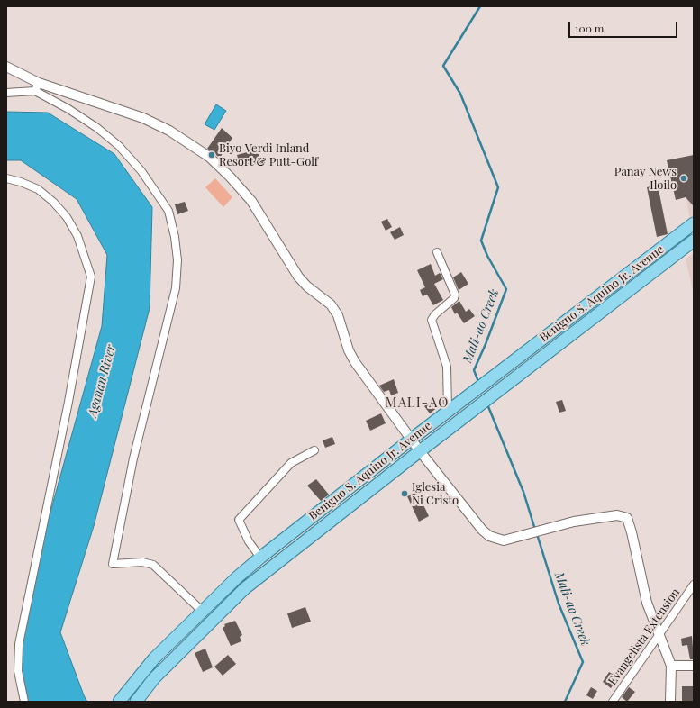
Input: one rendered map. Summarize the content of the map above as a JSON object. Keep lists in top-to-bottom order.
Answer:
{
  "streets": {
    "main road": ["Benigno S. Aquino Jr. Avenue"],
    "street": ["Evangelista Extension"]
  },
  "districts": ["MALI-AO"],
  "water": ["Mali-ao Creek", "Aganan River"],
  "places": ["Biyo Verdi Inland Resort & Putt-Golf", "Panay News Iloilo", "Iglesia Ni Cristo"],
  "scale_bar": "100 m"
}
